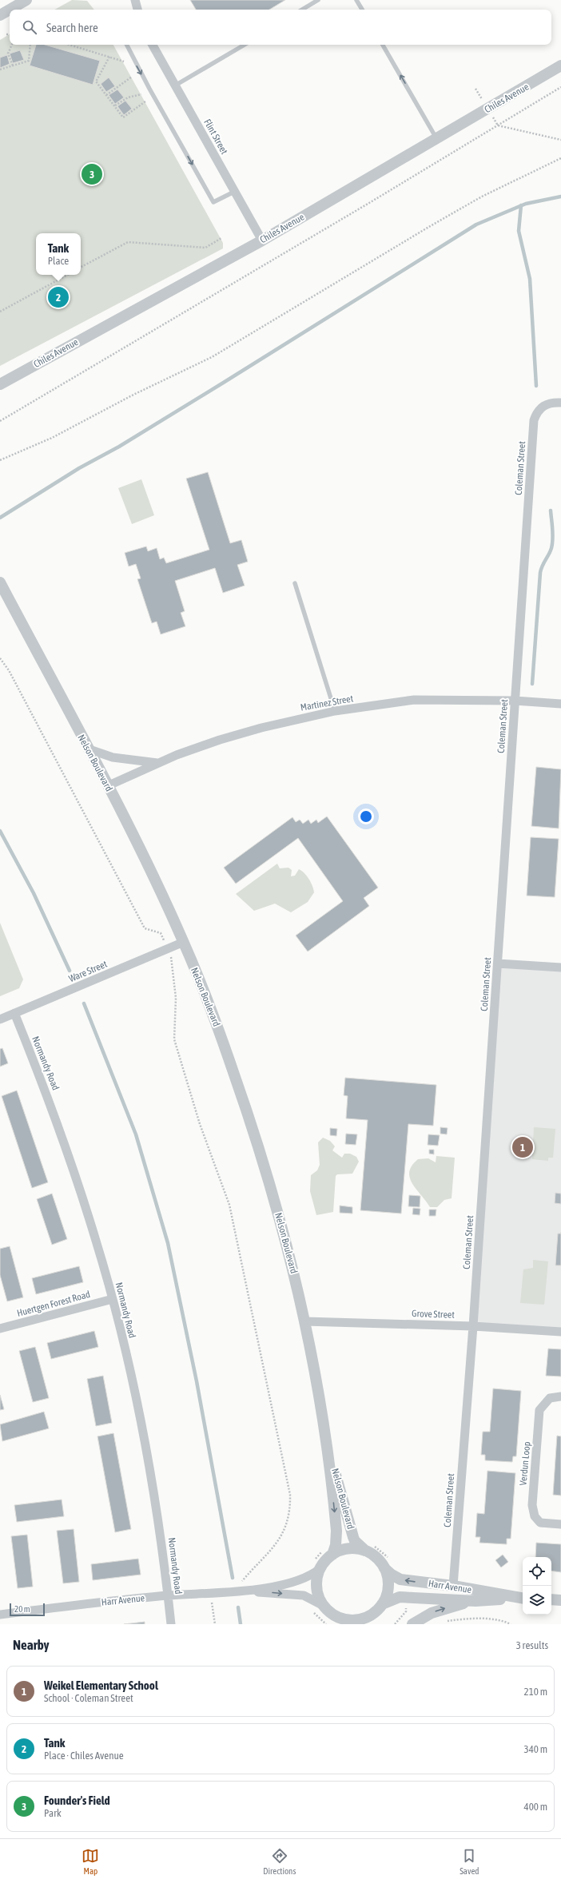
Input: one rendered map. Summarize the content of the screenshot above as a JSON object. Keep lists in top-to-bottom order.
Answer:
{
  "streets": {
    "street": [
      "Chiles Avenue",
      "Flint Street",
      "Coleman Street",
      "Martinez Street",
      "Nelson Boulevard",
      "Ware Street",
      "Normandy Road",
      "Huertgen Forest Road",
      "Grove Street",
      "Verdun Loop",
      "Harr Avenue"
    ]
  },
  "crossings": [
    ["Chiles Avenue", "Flint Street"],
    ["Coleman Street", "Martinez Street"],
    ["Coleman Street", "Grove Street"],
    ["Coleman Street", "Harr Avenue"],
    ["Martinez Street", "Nelson Boulevard"],
    ["Nelson Boulevard", "Ware Street"],
    ["Nelson Boulevard", "Grove Street"],
    ["Nelson Boulevard", "Harr Avenue"],
    ["Ware Street", "Normandy Road"],
    ["Normandy Road", "Huertgen Forest Road"],
    ["Normandy Road", "Harr Avenue"]
  ],
  "scale_bar": "20 m",
  "page": {
    "search": "Search here",
    "pins": ["3", "2", "1"],
    "popup": ["Tank", "Place"],
    "scale": "20 m",
    "heading": ["Nearby", "3 results"],
    "list": [
      {
        "mark": "1",
        "name": "Weikel Elementary School",
        "note": "School · Coleman Street",
        "value": "210 m"
      },
      {
        "mark": "2",
        "name": "Tank",
        "note": "Place · Chiles Avenue",
        "value": "340 m"
      },
      {
        "mark": "3",
        "name": "Founder's Field",
        "note": "Park",
        "value": "400 m"
      }
    ],
    "nav": ["Map", "Directions", "Saved"]
  }
}
